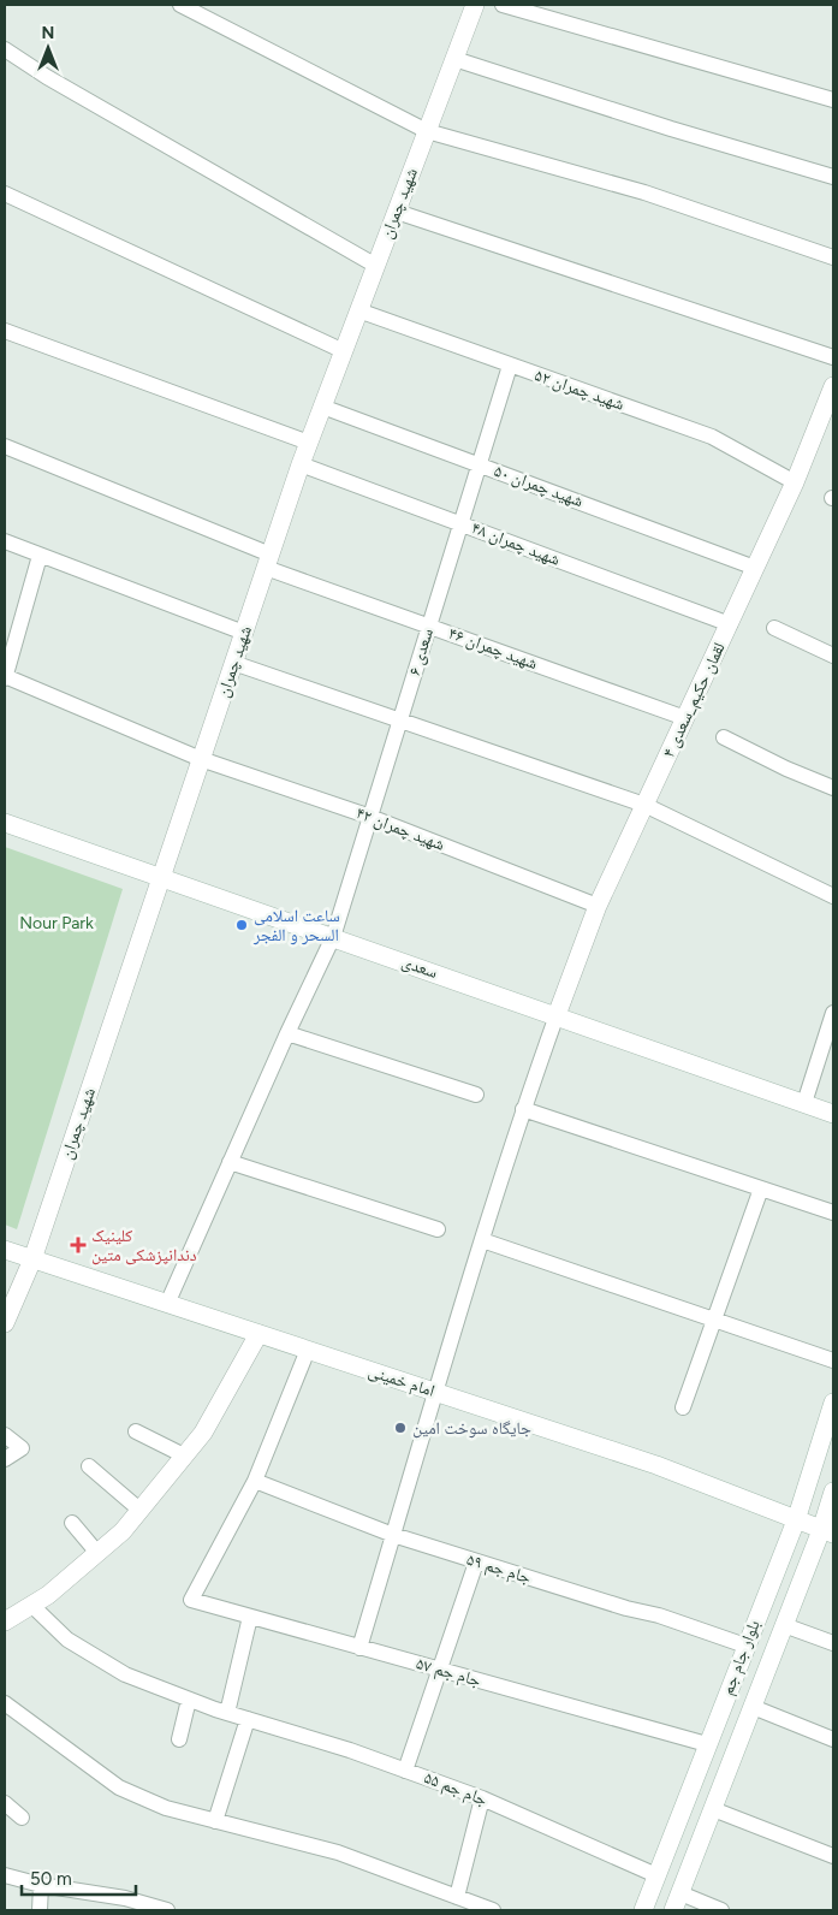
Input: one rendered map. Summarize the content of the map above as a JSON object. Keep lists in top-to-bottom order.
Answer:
{
  "streets": {
    "main road": [
      "شهید چمران",
      "لقمان حکیم_سعدی ۴",
      "سعدی",
      "امام خمینی",
      "بلوار جام جم"
    ],
    "street": [
      "شهید چمران ۵۲",
      "شهید چمران ۵۰",
      "شهید چمران ۴۸",
      "شهید چمران ۴۶",
      "سعدی ۶",
      "شهید چمران ۴۲",
      "جام جم ۵۹",
      "جام جم ۵۷",
      "جام جم ۵۵"
    ]
  },
  "crossings": [
    ["شهید چمران", "شهید چمران ۵۲"],
    ["شهید چمران", "شهید چمران ۵۰"],
    ["شهید چمران", "شهید چمران ۴۸"],
    ["شهید چمران", "شهید چمران ۴۶"],
    ["شهید چمران", "شهید چمران ۴۲"],
    ["شهید چمران", "سعدی"],
    ["شهید چمران", "امام خمینی"],
    ["شهید چمران ۵۲", "سعدی ۶"],
    ["شهید چمران ۵۲", "لقمان حکیم_سعدی ۴"],
    ["شهید چمران ۵۰", "سعدی ۶"],
    ["شهید چمران ۵۰", "لقمان حکیم_سعدی ۴"],
    ["شهید چمران ۴۸", "سعدی ۶"],
    ["شهید چمران ۴۸", "لقمان حکیم_سعدی ۴"],
    ["شهید چمران ۴۶", "سعدی ۶"],
    ["شهید چمران ۴۶", "لقمان حکیم_سعدی ۴"],
    ["سعدی ۶", "شهید چمران ۴۲"],
    ["سعدی ۶", "سعدی"],
    ["سعدی ۶", "امام خمینی"],
    ["لقمان حکیم_سعدی ۴", "شهید چمران ۴۲"],
    ["لقمان حکیم_سعدی ۴", "سعدی"],
    ["امام خمینی", "بلوار جام جم"],
    ["جام جم ۵۹", "بلوار جام جم"],
    ["جام جم ۵۹", "جام جم ۵۷"],
    ["بلوار جام جم", "جام جم ۵۷"],
    ["بلوار جام جم", "جام جم ۵۵"]
  ],
  "parks": ["Nour Park"],
  "places": {
    "other": ["ساعت اسلامی السحر و الفجر", "جایگاه سوخت امین"],
    "health": ["کلینیک دندانپزشکی متین"]
  },
  "scale_bar": "50 m",
  "north": "top"
}
